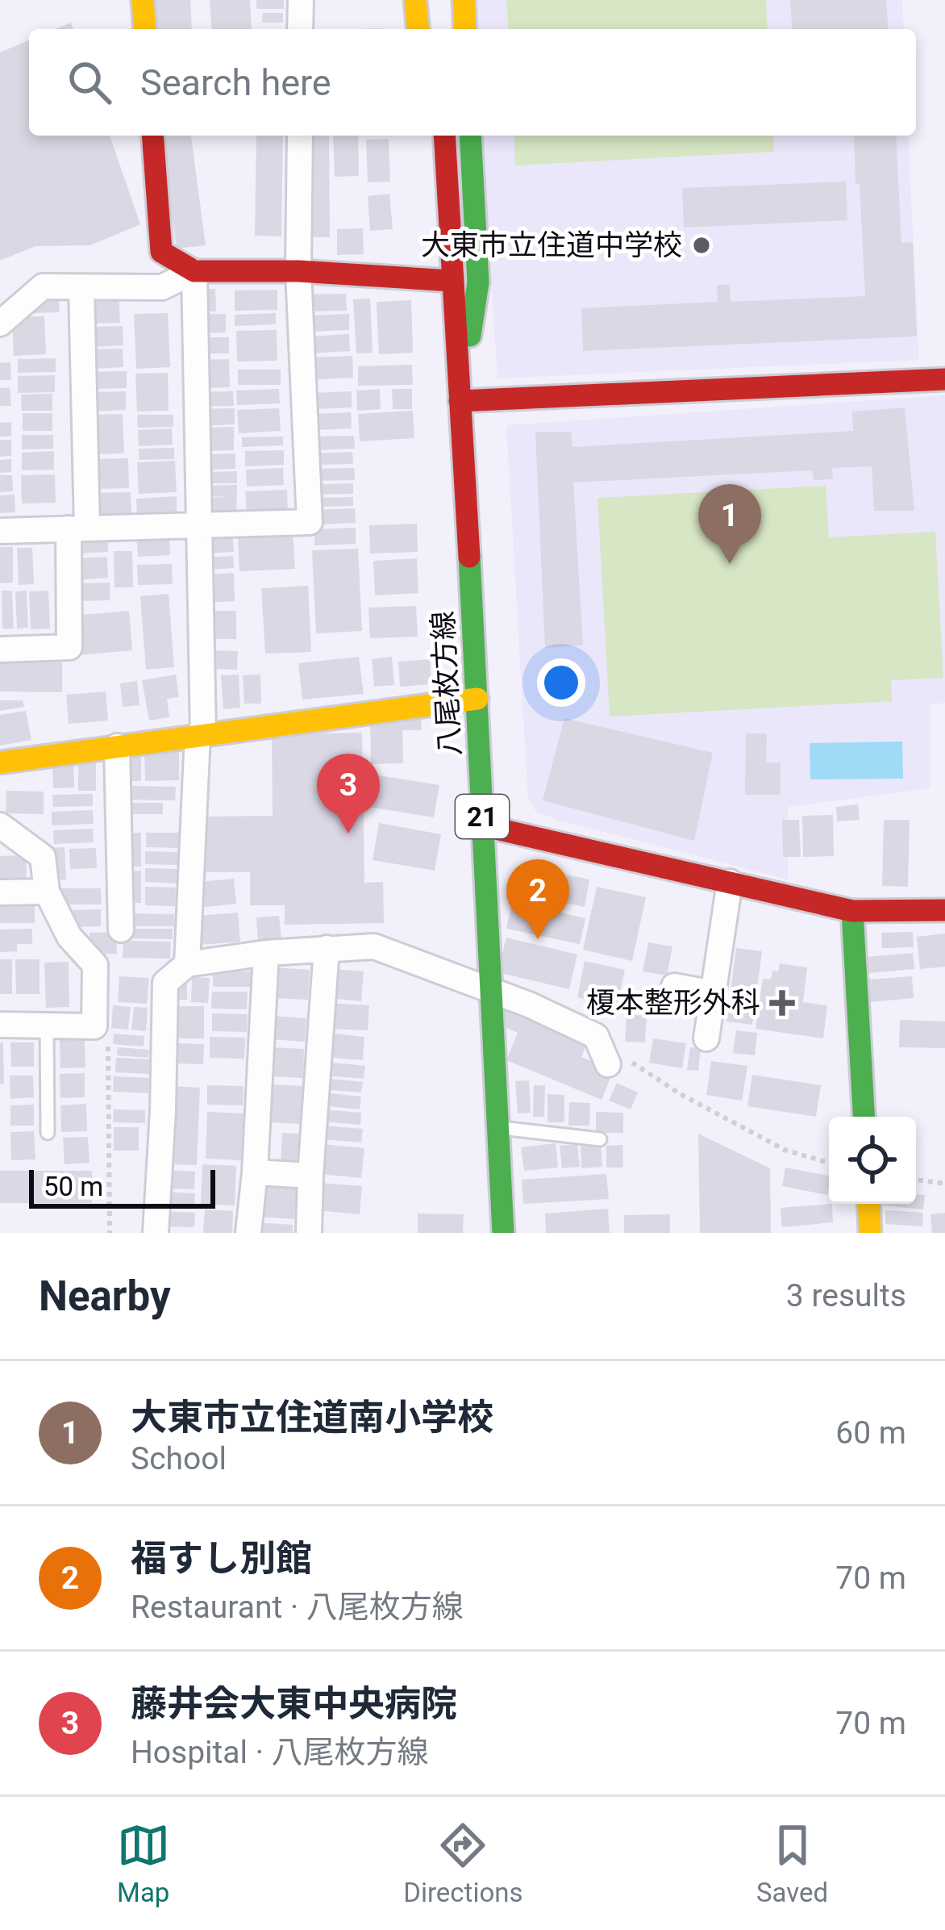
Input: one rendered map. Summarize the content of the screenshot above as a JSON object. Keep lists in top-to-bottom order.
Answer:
{
  "streets": {
    "street": ["八尾枚方線", "21"]
  },
  "places": {
    "other": ["大東市立住道中学校"],
    "health": ["榎本整形外科"]
  },
  "scale_bar": "50 m",
  "page": {
    "search": "Search here",
    "pins": ["1", "3", "2"],
    "scale": "50 m",
    "heading": ["Nearby", "3 results"],
    "list": [
      {
        "mark": "1",
        "name": "大東市立住道南小学校",
        "note": "School",
        "value": "60 m"
      },
      {
        "mark": "2",
        "name": "福すし別館",
        "note": "Restaurant · 八尾枚方線",
        "value": "70 m"
      },
      {
        "mark": "3",
        "name": "藤井会大東中央病院",
        "note": "Hospital · 八尾枚方線",
        "value": "70 m"
      }
    ],
    "nav": ["Map", "Directions", "Saved"]
  }
}
